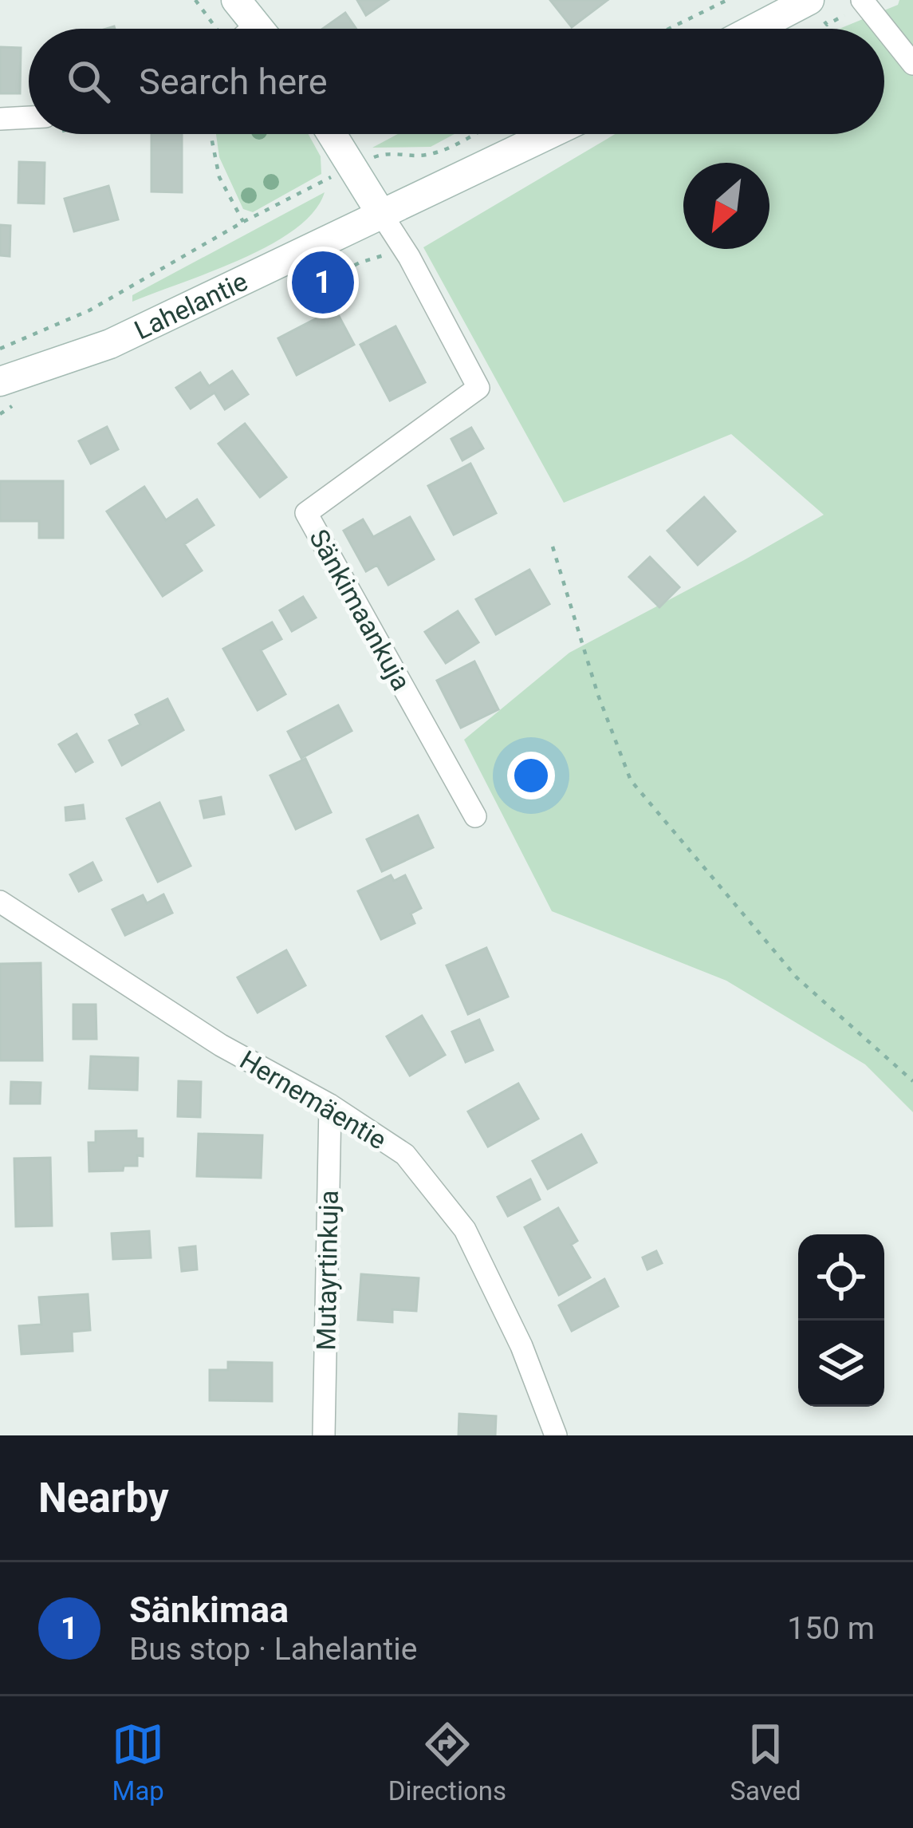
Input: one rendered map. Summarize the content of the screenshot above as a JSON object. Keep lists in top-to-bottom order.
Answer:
{
  "streets": {
    "main road": ["Lahelantie"],
    "street": ["Sänkimaankuja", "Hernemäentie", "Mutayrtinkuja"]
  },
  "crossings": [
    ["Lahelantie", "Sänkimaankuja"],
    ["Hernemäentie", "Mutayrtinkuja"]
  ],
  "north": "bottom left",
  "page": {
    "search": "Search here",
    "pins": "1",
    "heading": "Nearby",
    "list": [
      {
        "mark": "1",
        "name": "Sänkimaa",
        "note": "Bus stop · Lahelantie",
        "value": "150 m"
      }
    ],
    "nav": ["Map", "Directions", "Saved"]
  }
}
